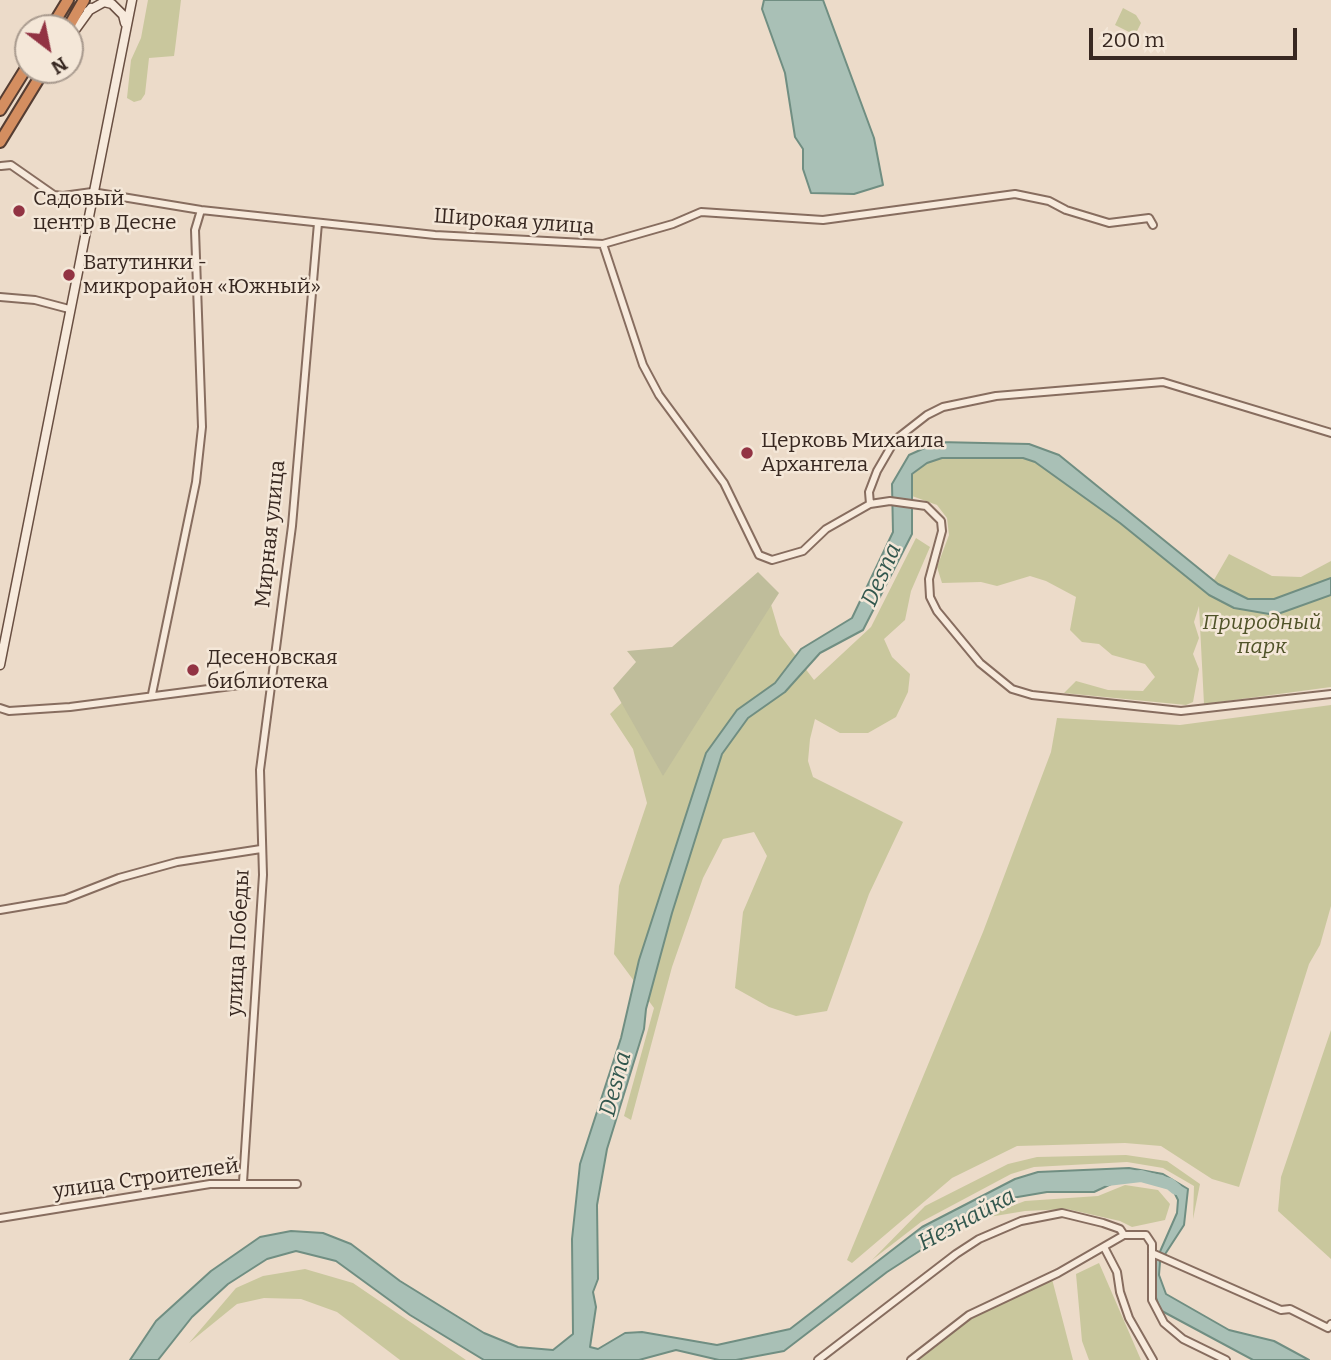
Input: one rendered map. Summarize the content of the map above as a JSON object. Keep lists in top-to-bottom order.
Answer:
{
  "streets": {
    "street": [
      "Широкая улица",
      "Мирная улица",
      "улица Победы",
      "улица Строителей"
    ]
  },
  "crossings": [
    ["Широкая улица", "Мирная улица"],
    ["Мирная улица", "улица Победы"],
    ["улица Победы", "улица Строителей"]
  ],
  "water": ["Desna", "Незнайка"],
  "parks": ["Природный парк"],
  "places": [
    "Садовый центр в Десне",
    "Ватутинки - микрорайон «Южный»",
    "Церковь Михаила Архангела",
    "Десеновская библиотека"
  ],
  "scale_bar": "200 m",
  "north": "bottom right"
}
